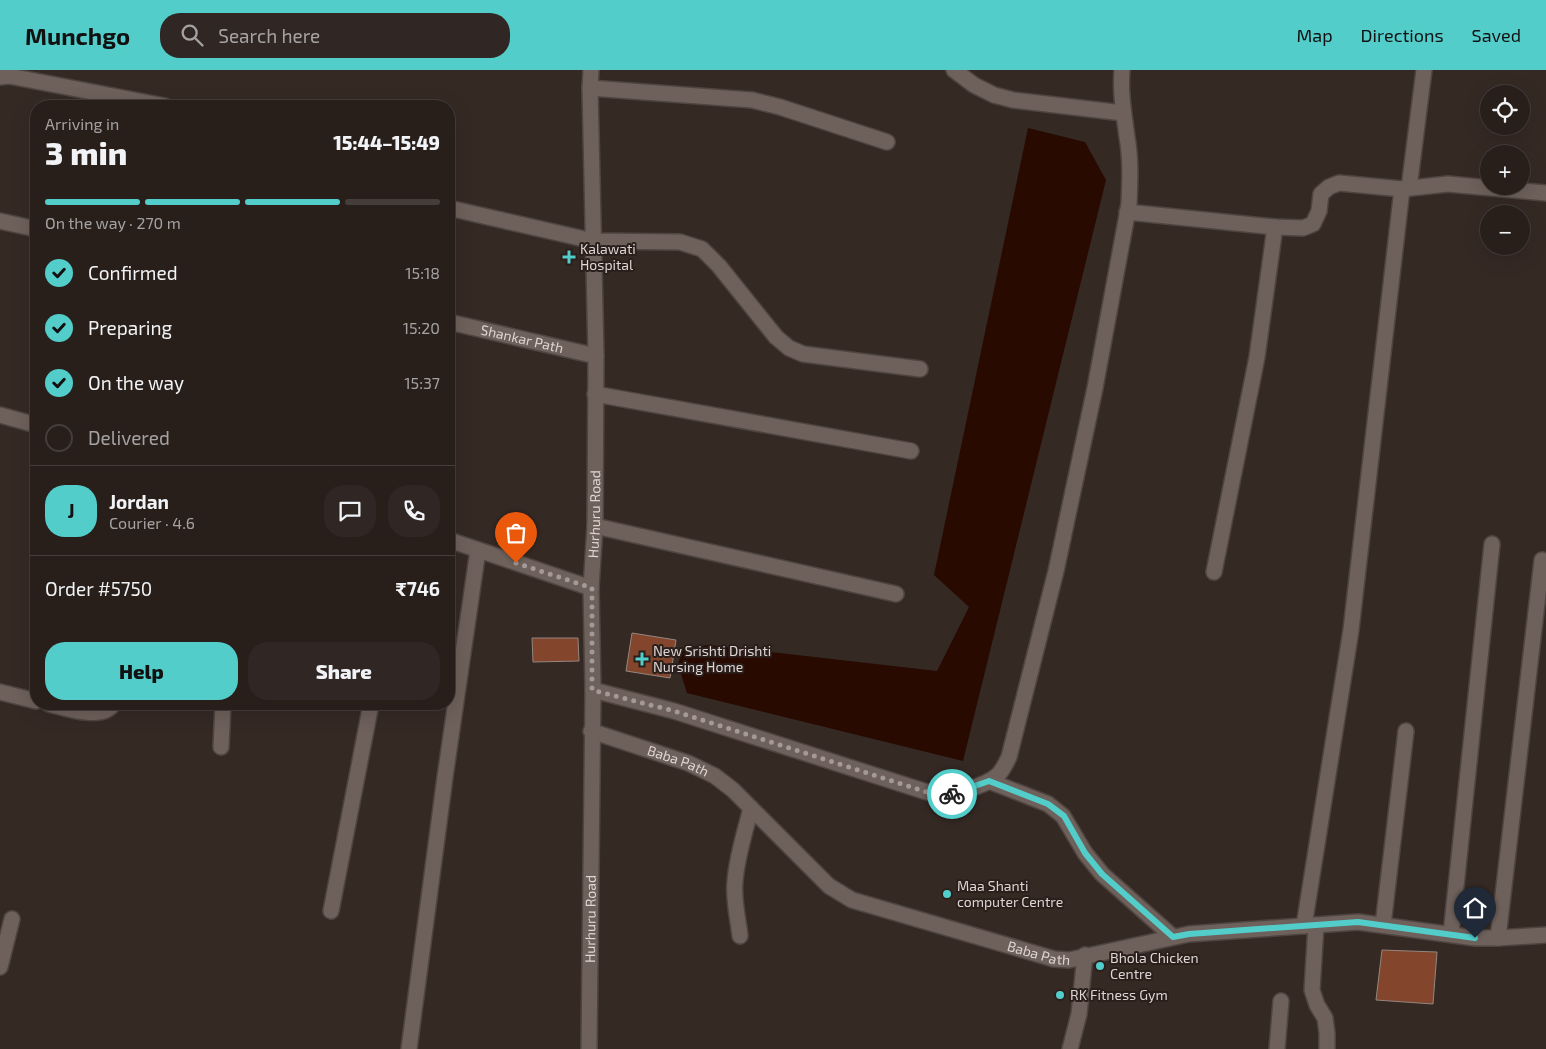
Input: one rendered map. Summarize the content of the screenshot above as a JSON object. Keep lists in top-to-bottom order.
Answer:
{
  "streets": {
    "street": ["Shankar Path", "Hurhuru Road", "Baba Path"]
  },
  "crossings": [
    ["Shankar Path", "Hurhuru Road"],
    ["Hurhuru Road", "Baba Path"]
  ],
  "places": {
    "health": ["Kalawati Hospital", "New Srishti Drishti Nursing Home"],
    "other": ["Maa Shanti computer Centre", "Bhola Chicken Centre", "RK Fitness Gym"]
  },
  "page": {
    "header": "Munchgo",
    "search": "Search here",
    "nav": ["Map", "Directions", "Saved"],
    "map_buttons": ["+", "−"],
    "heading": ["3 min", "Arriving in", "15:44–15:49"],
    "panel": [
      "Jordan",
      "Courier · 4.6",
      "Order #5750",
      "₹746"
    ],
    "bar": "On the way · 270 m",
    "list": [
      ["Confirmed", "15:18"],
      ["Preparing", "15:20"],
      ["On the way", "15:37"],
      "Delivered"
    ],
    "round": "J",
    "buttons": ["Help", "Share"]
  }
}
